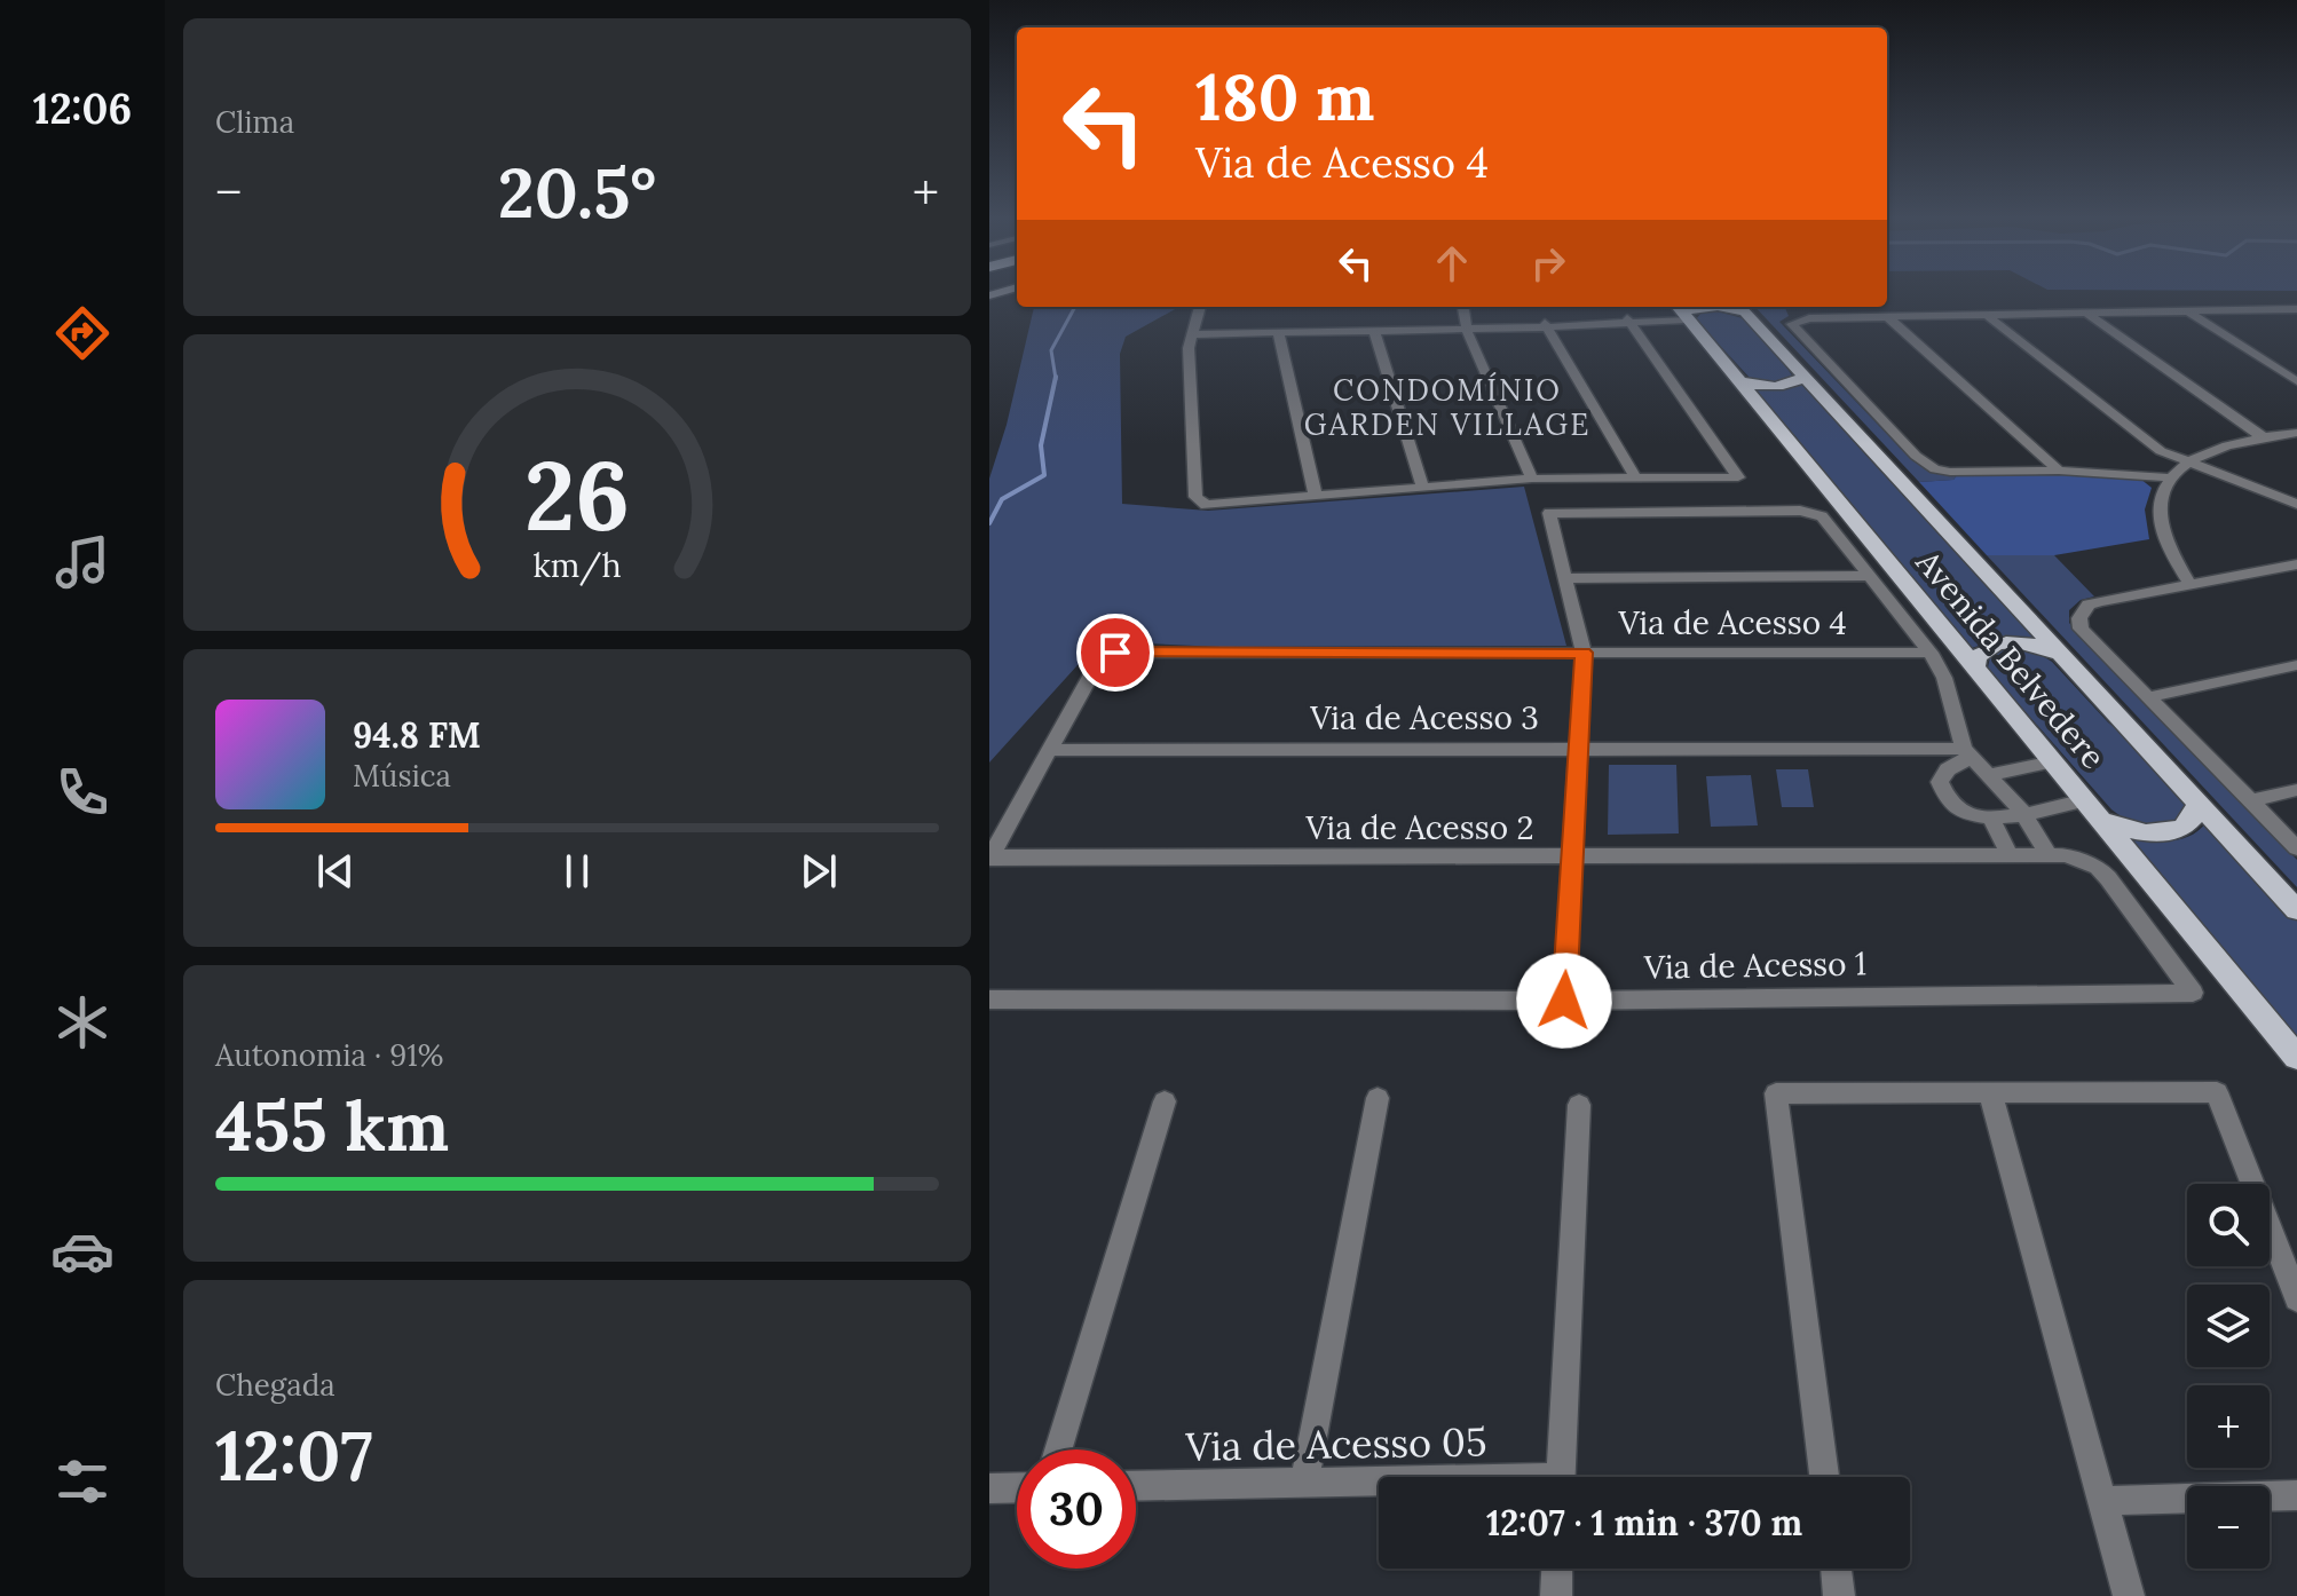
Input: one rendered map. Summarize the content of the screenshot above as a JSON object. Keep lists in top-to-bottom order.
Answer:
{
  "streets": {
    "main road": ["Avenida Belvedere"],
    "street": [
      "Via de Acesso 4",
      "Via de Acesso 3",
      "Via de Acesso 2",
      "Via de Acesso 1",
      "Via de Acesso 05"
    ]
  },
  "crossings": [
    ["Via de Acesso 4", "Via de Acesso 3"],
    ["Via de Acesso 2", "Via de Acesso 1"]
  ],
  "districts": ["CONDOMÍNIO GARDEN VILLAGE"],
  "page": {
    "tabs": "12:06",
    "tile": [
      "Clima",
      ["Autonomia · 91%", "455 km"],
      ["Chegada", "12:07"]
    ],
    "turn": ["180 m", "Via de Acesso 4"],
    "heat": ["−", "20.5°", "+"],
    "song": ["94.8 FM", "Música"],
    "map_buttons": ["+", "−"],
    "limit": "30",
    "trip": "12:07 · 1 min · 370 m",
    "gauge": ["26", "km/h"]
  }
}
